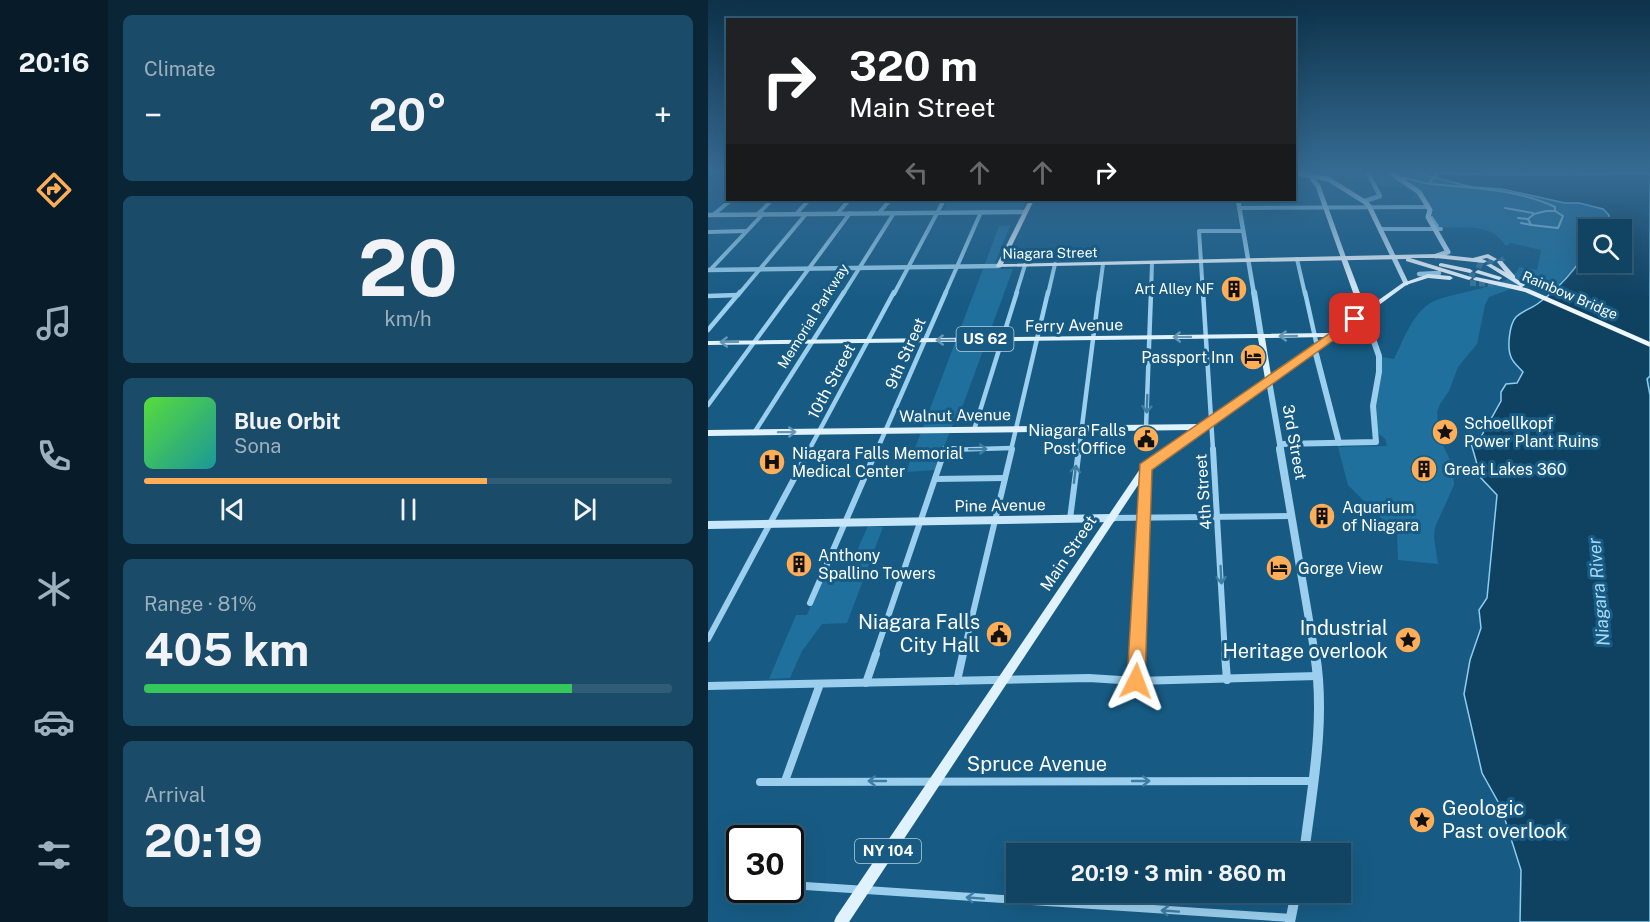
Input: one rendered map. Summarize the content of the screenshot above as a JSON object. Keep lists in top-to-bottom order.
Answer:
{
  "streets": {
    "highway": ["Niagara Street", "Rainbow Bridge"],
    "main road": [
      "Ferry Avenue",
      "US 62",
      "Walnut Avenue",
      "3rd Street",
      "Pine Avenue",
      "Main Street",
      "NY 104"
    ],
    "street": [
      "Memorial Parkway",
      "9th Street",
      "10th Street",
      "4th Street",
      "Spruce Avenue"
    ]
  },
  "crossings": [
    ["Niagara Street", "Memorial Parkway"],
    ["Niagara Street", "9th Street"],
    ["Niagara Street", "10th Street"],
    ["Niagara Street", "3rd Street"],
    ["Niagara Street", "4th Street"],
    ["Memorial Parkway", "Ferry Avenue"],
    ["Memorial Parkway", "Walnut Avenue"],
    ["Ferry Avenue", "9th Street"],
    ["Ferry Avenue", "10th Street"],
    ["Ferry Avenue", "3rd Street"],
    ["Ferry Avenue", "4th Street"],
    ["Ferry Avenue", "Main Street"],
    ["9th Street", "Walnut Avenue"],
    ["9th Street", "Pine Avenue"],
    ["10th Street", "Walnut Avenue"],
    ["10th Street", "Pine Avenue"],
    ["Walnut Avenue", "Main Street"],
    ["3rd Street", "4th Street"],
    ["3rd Street", "Pine Avenue"],
    ["3rd Street", "Main Street"],
    ["3rd Street", "Spruce Avenue"],
    ["4th Street", "Pine Avenue"],
    ["4th Street", "Main Street"],
    ["Pine Avenue", "Main Street"],
    ["Main Street", "Spruce Avenue"]
  ],
  "one_way": ["Ferry Avenue"],
  "water": ["Niagara River"],
  "places": {
    "building": [
      "Art Alley NF",
      "Great Lakes 360",
      "Aquarium of Niagara",
      "Anthony Spallino Towers"
    ],
    "hotel": ["Passport Inn", "Gorge View"],
    "place": ["Schoellkopf Power Plant Ruins", "Industrial Heritage overlook", "Geologic Past overlook"],
    "public building": ["Niagara Falls Post Office", "Niagara Falls City Hall"],
    "hospital": ["Niagara Falls Memorial Medical Center"]
  },
  "page": {
    "tabs": "20:16",
    "tile": [
      "Climate",
      ["20", "km/h"],
      ["Range · 81%", "405 km"],
      ["Arrival", "20:19"]
    ],
    "turn": ["320 m", "Main Street"],
    "heat": ["−", "20°", "+"],
    "song": ["Blue Orbit", "Sona"],
    "limit": "30",
    "trip": "20:19 · 3 min · 860 m"
  }
}
